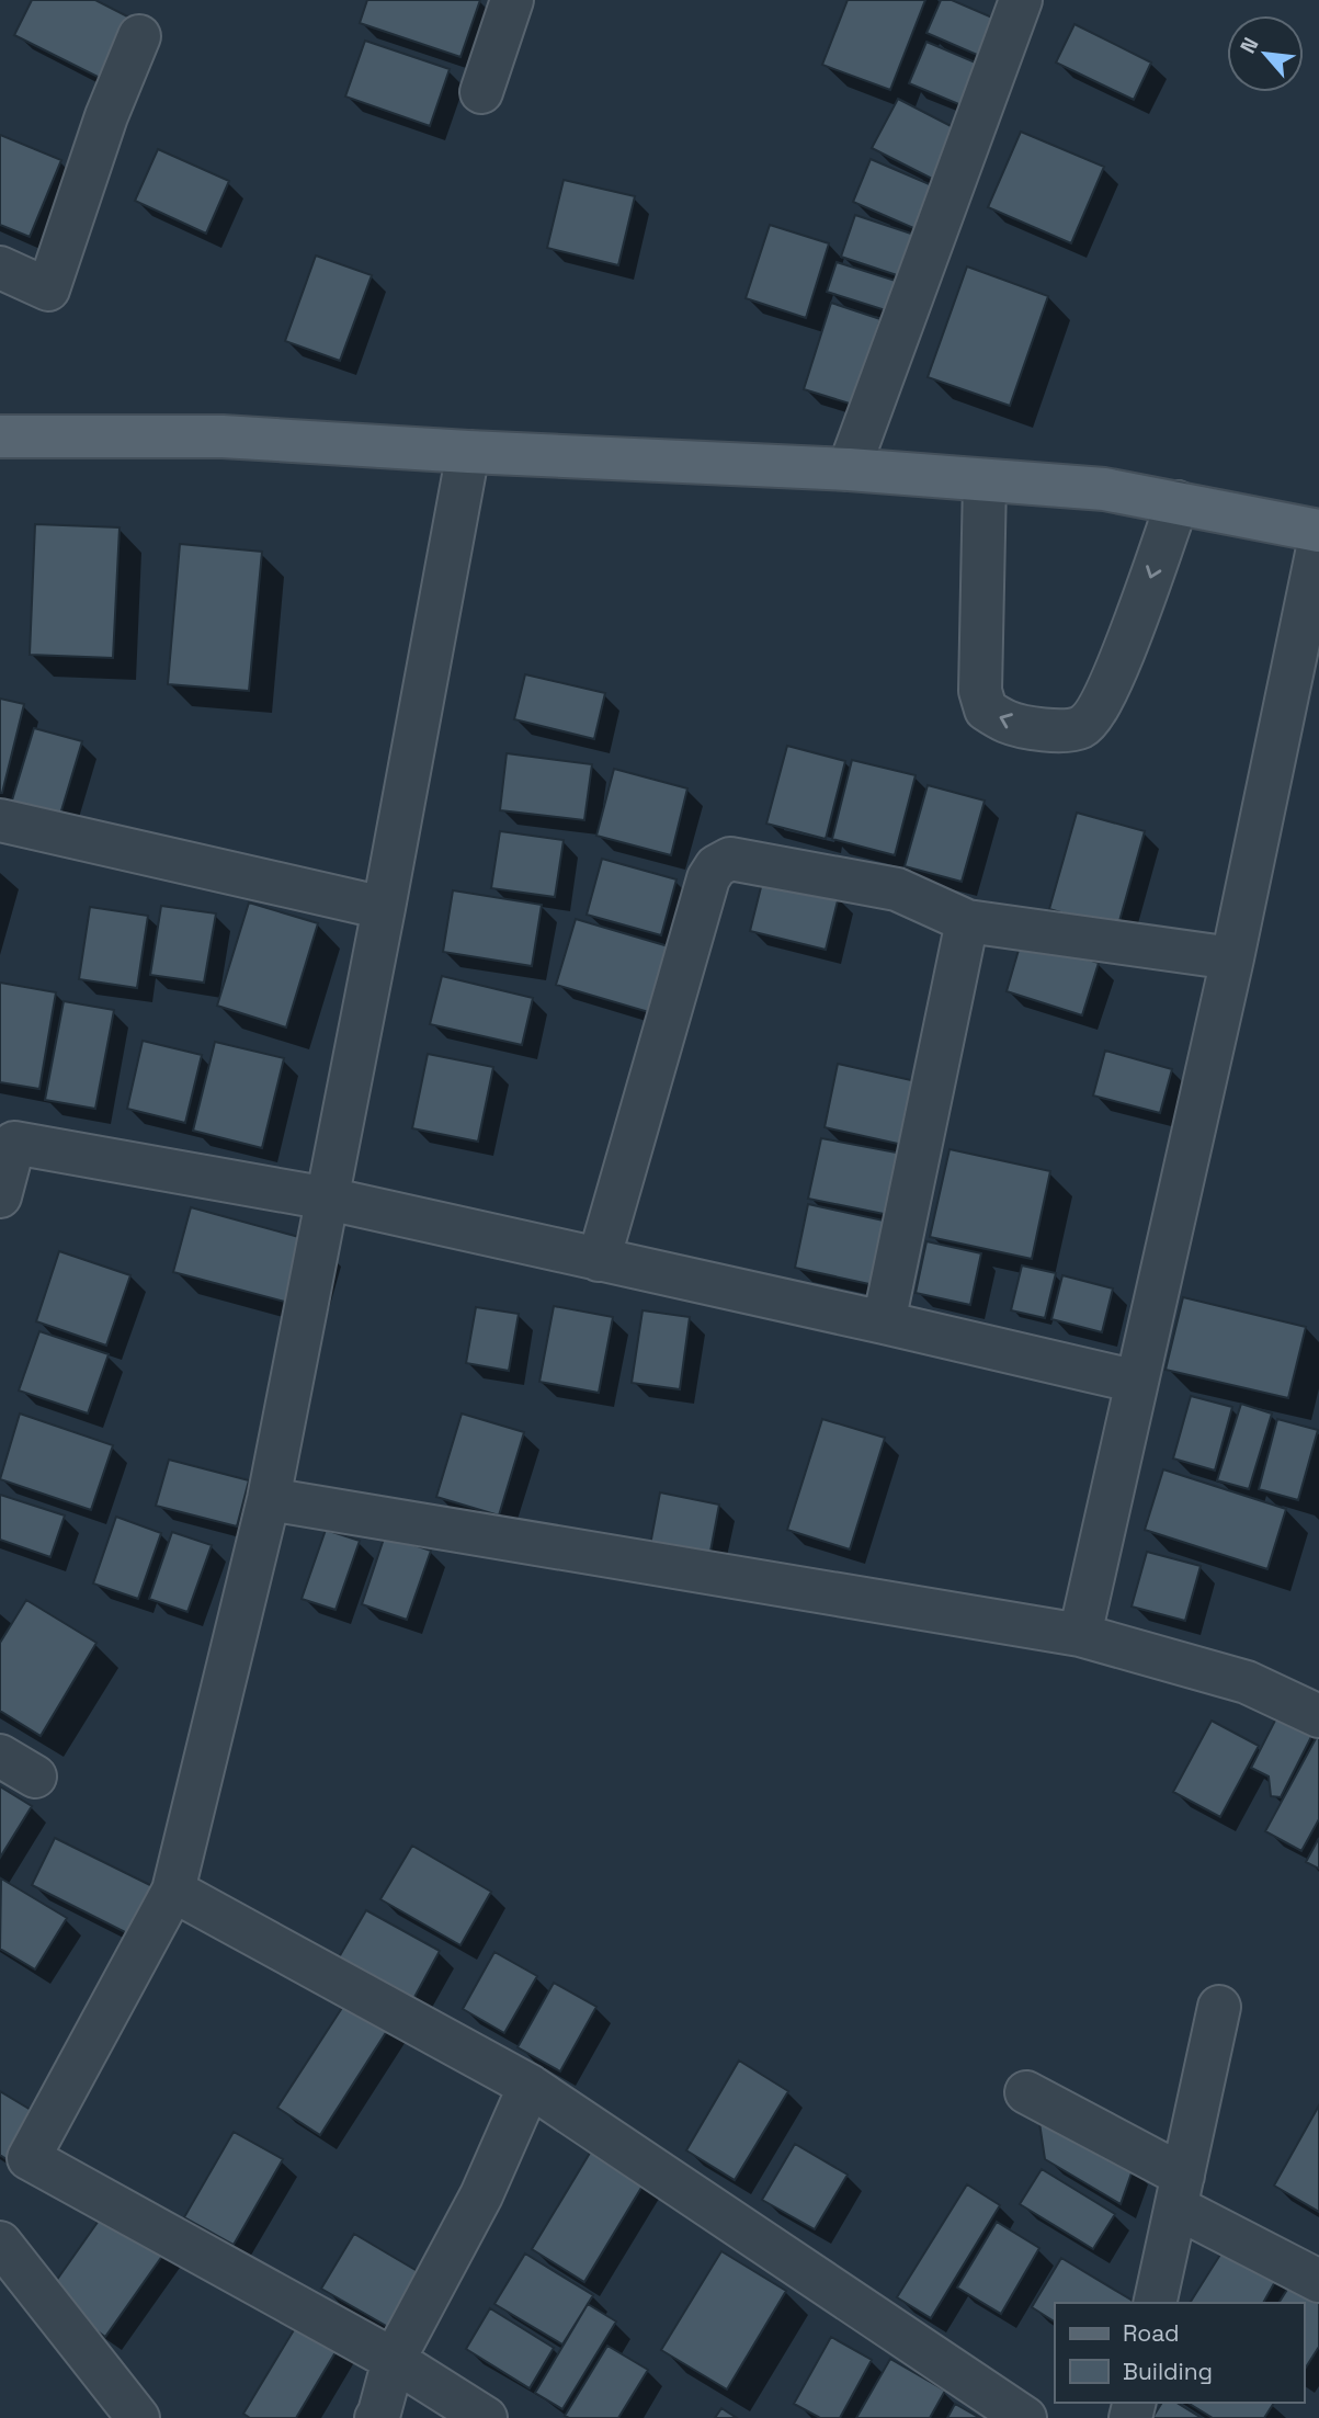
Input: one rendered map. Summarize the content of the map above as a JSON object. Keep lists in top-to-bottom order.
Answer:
{
  "legend": ["Road", "Building"],
  "north": "top left"
}
